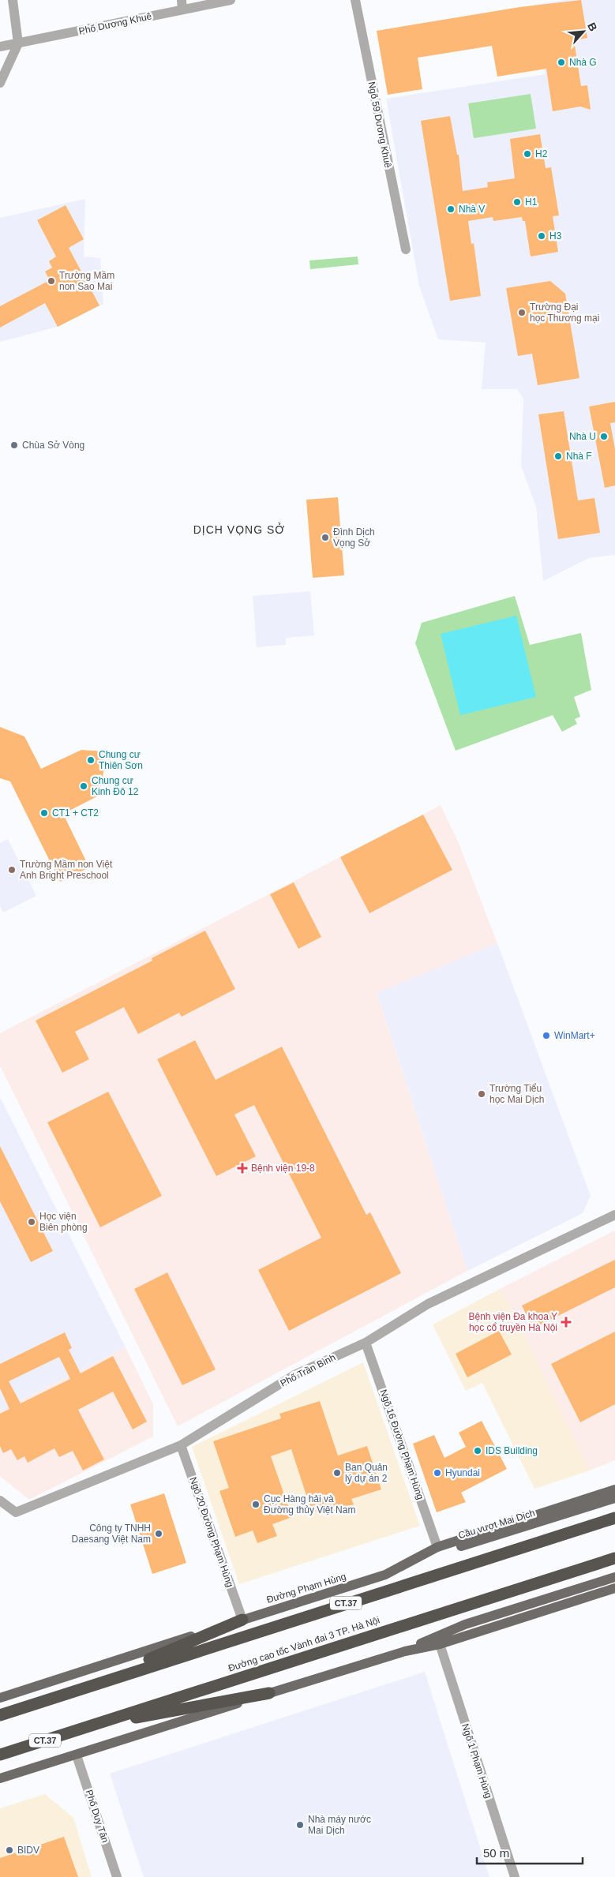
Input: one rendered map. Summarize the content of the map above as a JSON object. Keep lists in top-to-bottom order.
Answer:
{
  "streets": {
    "highway": ["CT.37", "Đường cao tốc Vành đai 3 TP. Hà Nội"],
    "main road": ["Cầu vượt Mai Dịch", "Đường Phạm Hùng"],
    "street": [
      "Phố Dương Khuê",
      "Ngõ 59 Dương Khuê",
      "Phố Trần Bình",
      "Ngõ 16 Đường Phạm Hùng",
      "Ngõ 20 Đường Phạm Hùng",
      "Ngõ 1 Phạm Hùng",
      "Phố Duy Tân"
    ]
  },
  "crossings": [
    ["Phố Trần Bình", "Ngõ 16 Đường Phạm Hùng"],
    ["Phố Trần Bình", "Ngõ 20 Đường Phạm Hùng"],
    ["Ngõ 16 Đường Phạm Hùng", "Đường Phạm Hùng"],
    ["Cầu vượt Mai Dịch", "Đường Phạm Hùng"],
    ["Ngõ 20 Đường Phạm Hùng", "Đường Phạm Hùng"]
  ],
  "districts": ["DỊCH VỌNG SỞ"],
  "places": {
    "other": [
      "Nhà G",
      "H2",
      "H1",
      "Nhà V",
      "H3",
      "Trường Mầm non Sao Mai",
      "Trường Đại học Thương mại",
      "Nhà U",
      "Chùa Sở Vòng",
      "Nhà F",
      "Đình Dịch Vọng Sở",
      "Chung cư Thiên Sơn",
      "Chung cư Kinh Đô 12",
      "CT1 + CT2",
      "Trường Mầm non Việt Anh Bright Preschool",
      "WinMart+",
      "Trường Tiểu học Mai Dịch",
      "Học viện Biên phòng",
      "IDS Building",
      "Ban Quản lý dự án 2",
      "Hyundai",
      "Cục Hàng hải và Đường thủy Việt Nam",
      "Công ty TNHH Daesang Việt Nam",
      "Nhà máy nước Mai Dịch",
      "BIDV"
    ],
    "health": ["Bệnh viện 19-8", "Bệnh viện Đa khoa Y học cổ truyền Hà Nội"]
  },
  "scale_bar": "50 m",
  "north": "top right"
}
